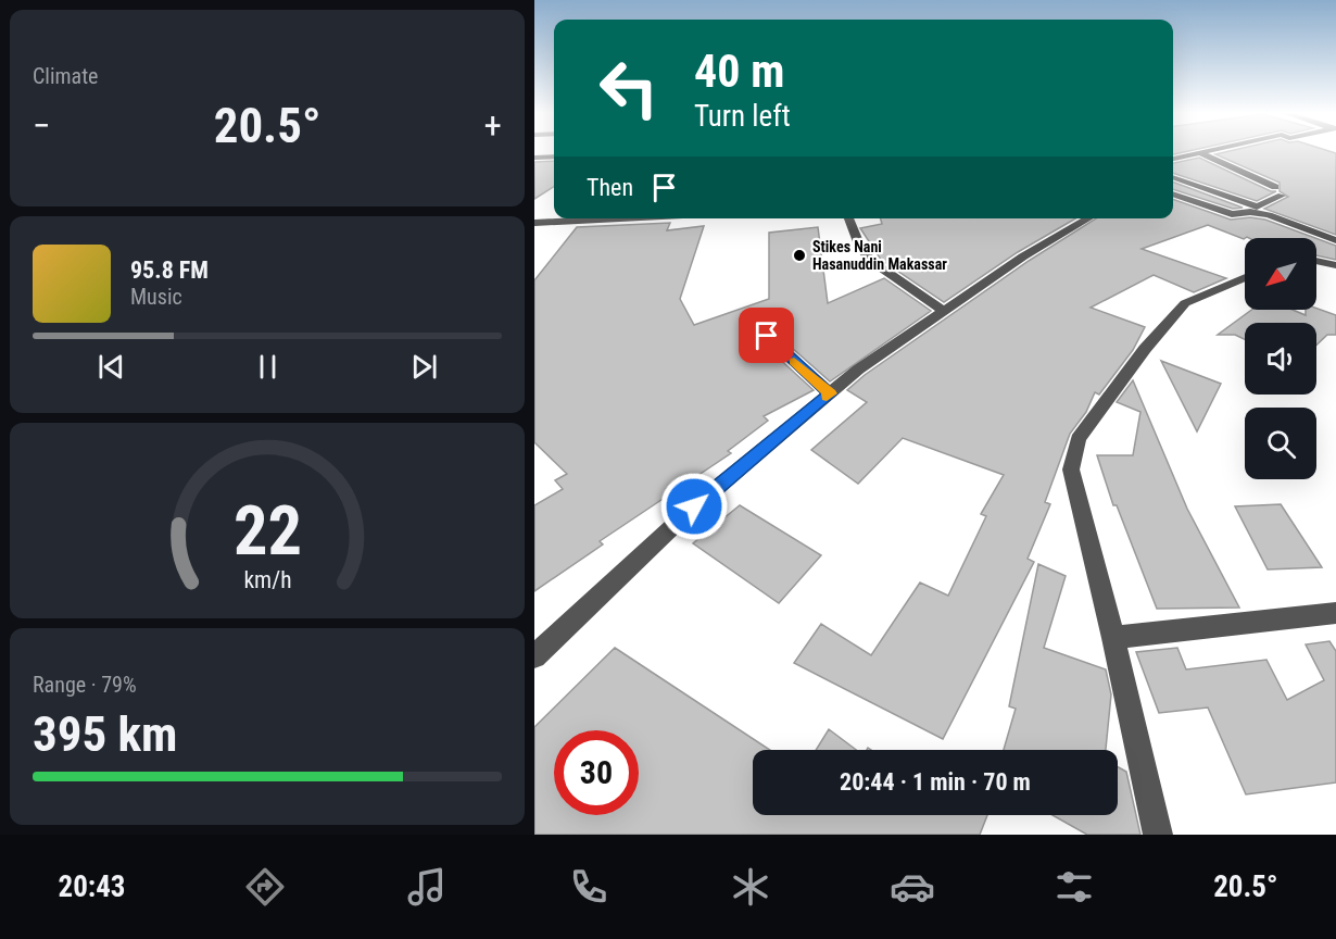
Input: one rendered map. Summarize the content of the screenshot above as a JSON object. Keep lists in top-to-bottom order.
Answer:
{
  "places": ["Stikes Nani Hasanuddin Makassar"],
  "north": "bottom left",
  "page": {
    "tile": [
      "Climate",
      ["Range · 79%", "395 km"]
    ],
    "turn": ["40 m", "Turn left"],
    "heat": ["−", "20.5°", "+"],
    "then": "Then",
    "song": ["95.8 FM", "Music"],
    "limit": "30",
    "trip": "20:44 · 1 min · 70 m",
    "tabs": ["20:43", "20.5°"],
    "gauge": ["22", "km/h"]
  }
}
